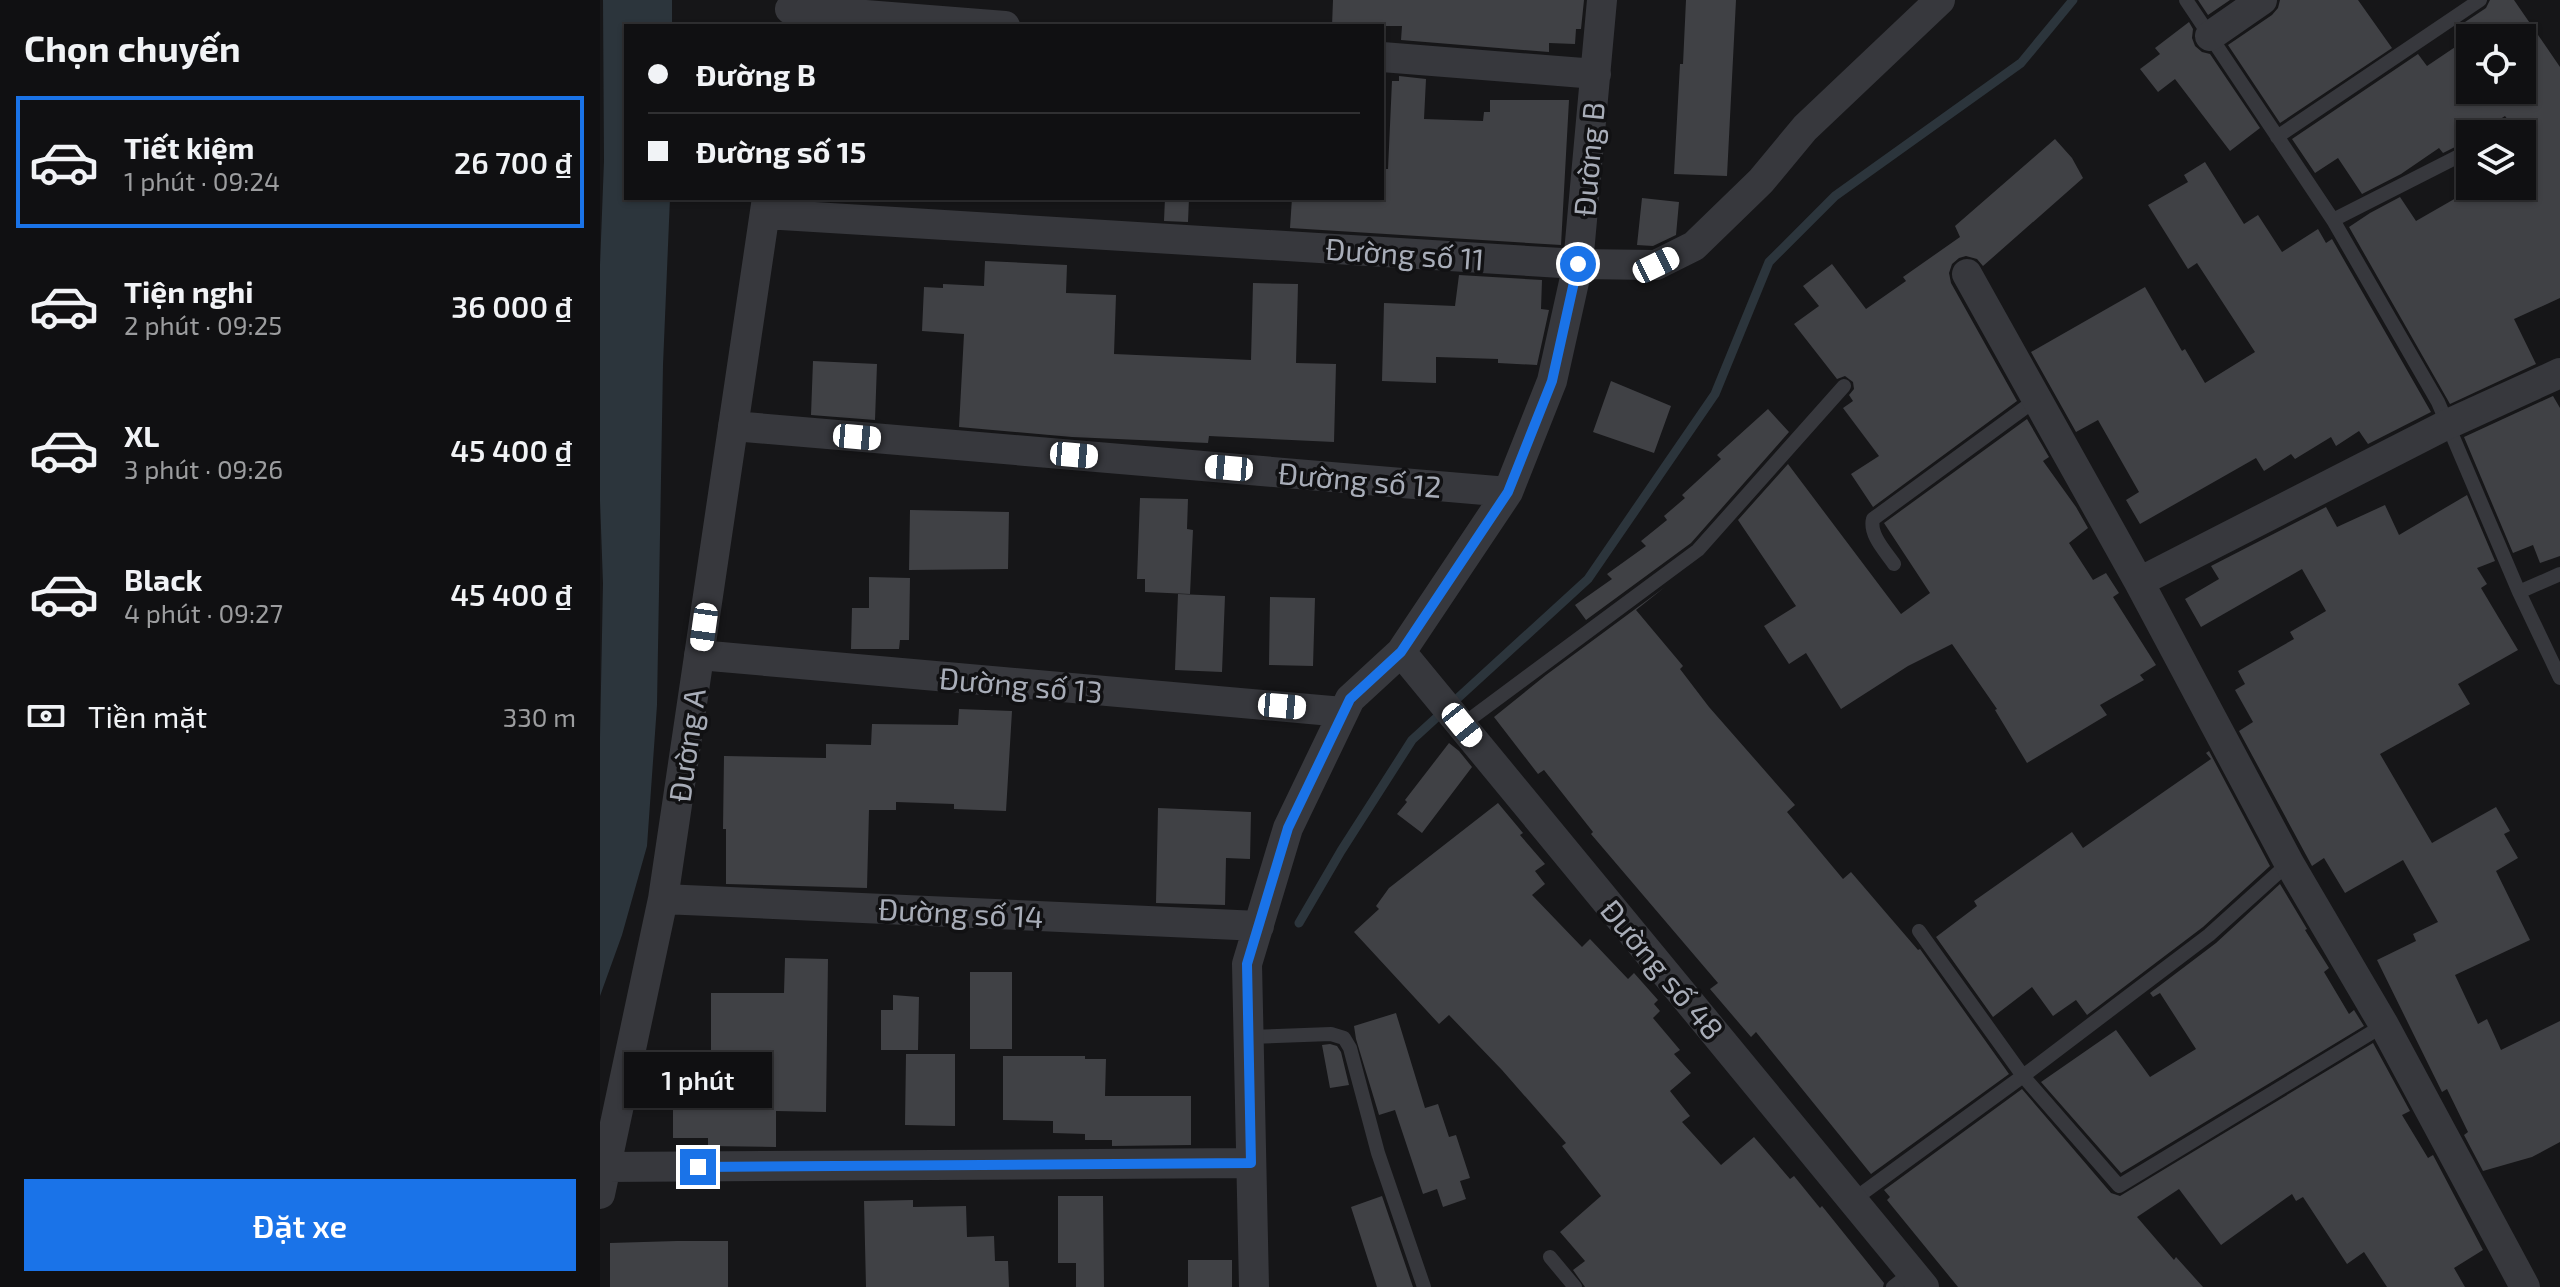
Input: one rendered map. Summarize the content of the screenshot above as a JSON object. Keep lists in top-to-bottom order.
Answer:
{
  "streets": {
    "street": [
      "Đường B",
      "Đường số 11",
      "Đường số 12",
      "Đường số 13",
      "Đường A",
      "Đường số 14",
      "Đường số 48"
    ]
  },
  "crossings": [
    ["Đường B", "Đường số 11"],
    ["Đường B", "Đường số 12"],
    ["Đường B", "Đường số 13"],
    ["Đường B", "Đường số 14"],
    ["Đường B", "Đường số 48"],
    ["Đường số 11", "Đường A"],
    ["Đường số 12", "Đường A"],
    ["Đường số 13", "Đường A"],
    ["Đường A", "Đường số 14"]
  ],
  "page": {
    "heading": "Chọn chuyến",
    "banner": ["Đường B", "Đường số 15"],
    "list": [
      {
        "name": "Tiết kiệm",
        "note": "1 phút · 09:24",
        "value": "26 700 ₫"
      },
      {
        "name": "Tiện nghi",
        "note": "2 phút · 09:25",
        "value": "36 000 ₫"
      },
      {
        "name": "XL",
        "note": "3 phút · 09:26",
        "value": "45 400 ₫"
      },
      {
        "name": "Black",
        "note": "4 phút · 09:27",
        "value": "45 400 ₫"
      }
    ],
    "pay": ["Tiền mặt", "330 m"],
    "bubble": "1 phút",
    "buttons": "Đặt xe"
  }
}
